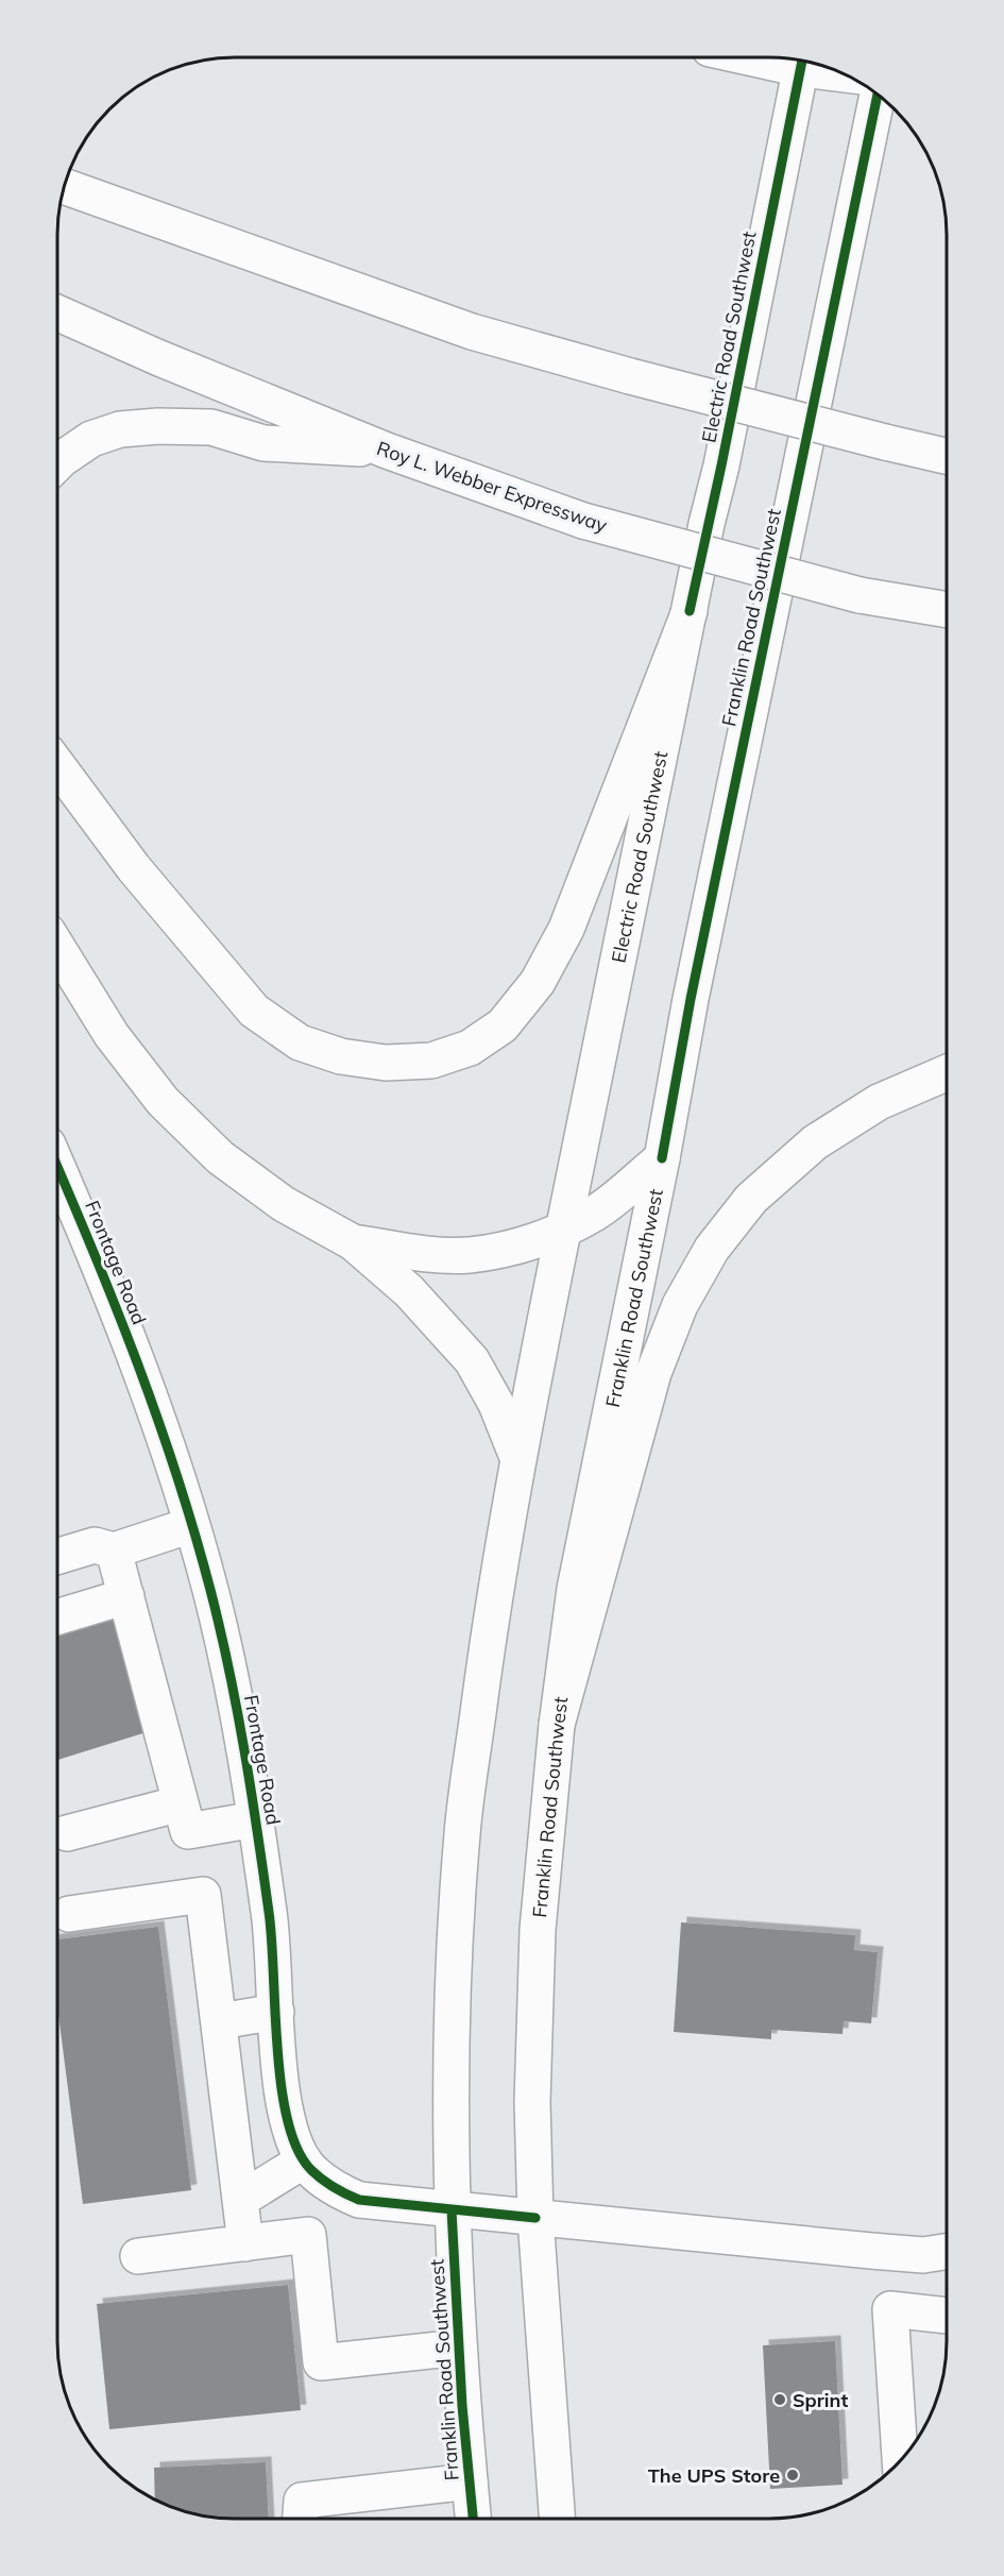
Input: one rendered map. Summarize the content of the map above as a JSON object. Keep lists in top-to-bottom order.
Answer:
{
  "streets": {
    "main road": [
      "Electric Road Southwest",
      "Roy L. Webber Expressway",
      "Franklin Road Southwest",
      "Frontage Road"
    ]
  },
  "crossings": [
    ["Electric Road Southwest", "Franklin Road Southwest"],
    ["Franklin Road Southwest", "Frontage Road"]
  ],
  "places": ["Sprint", "The UPS Store"]
}
